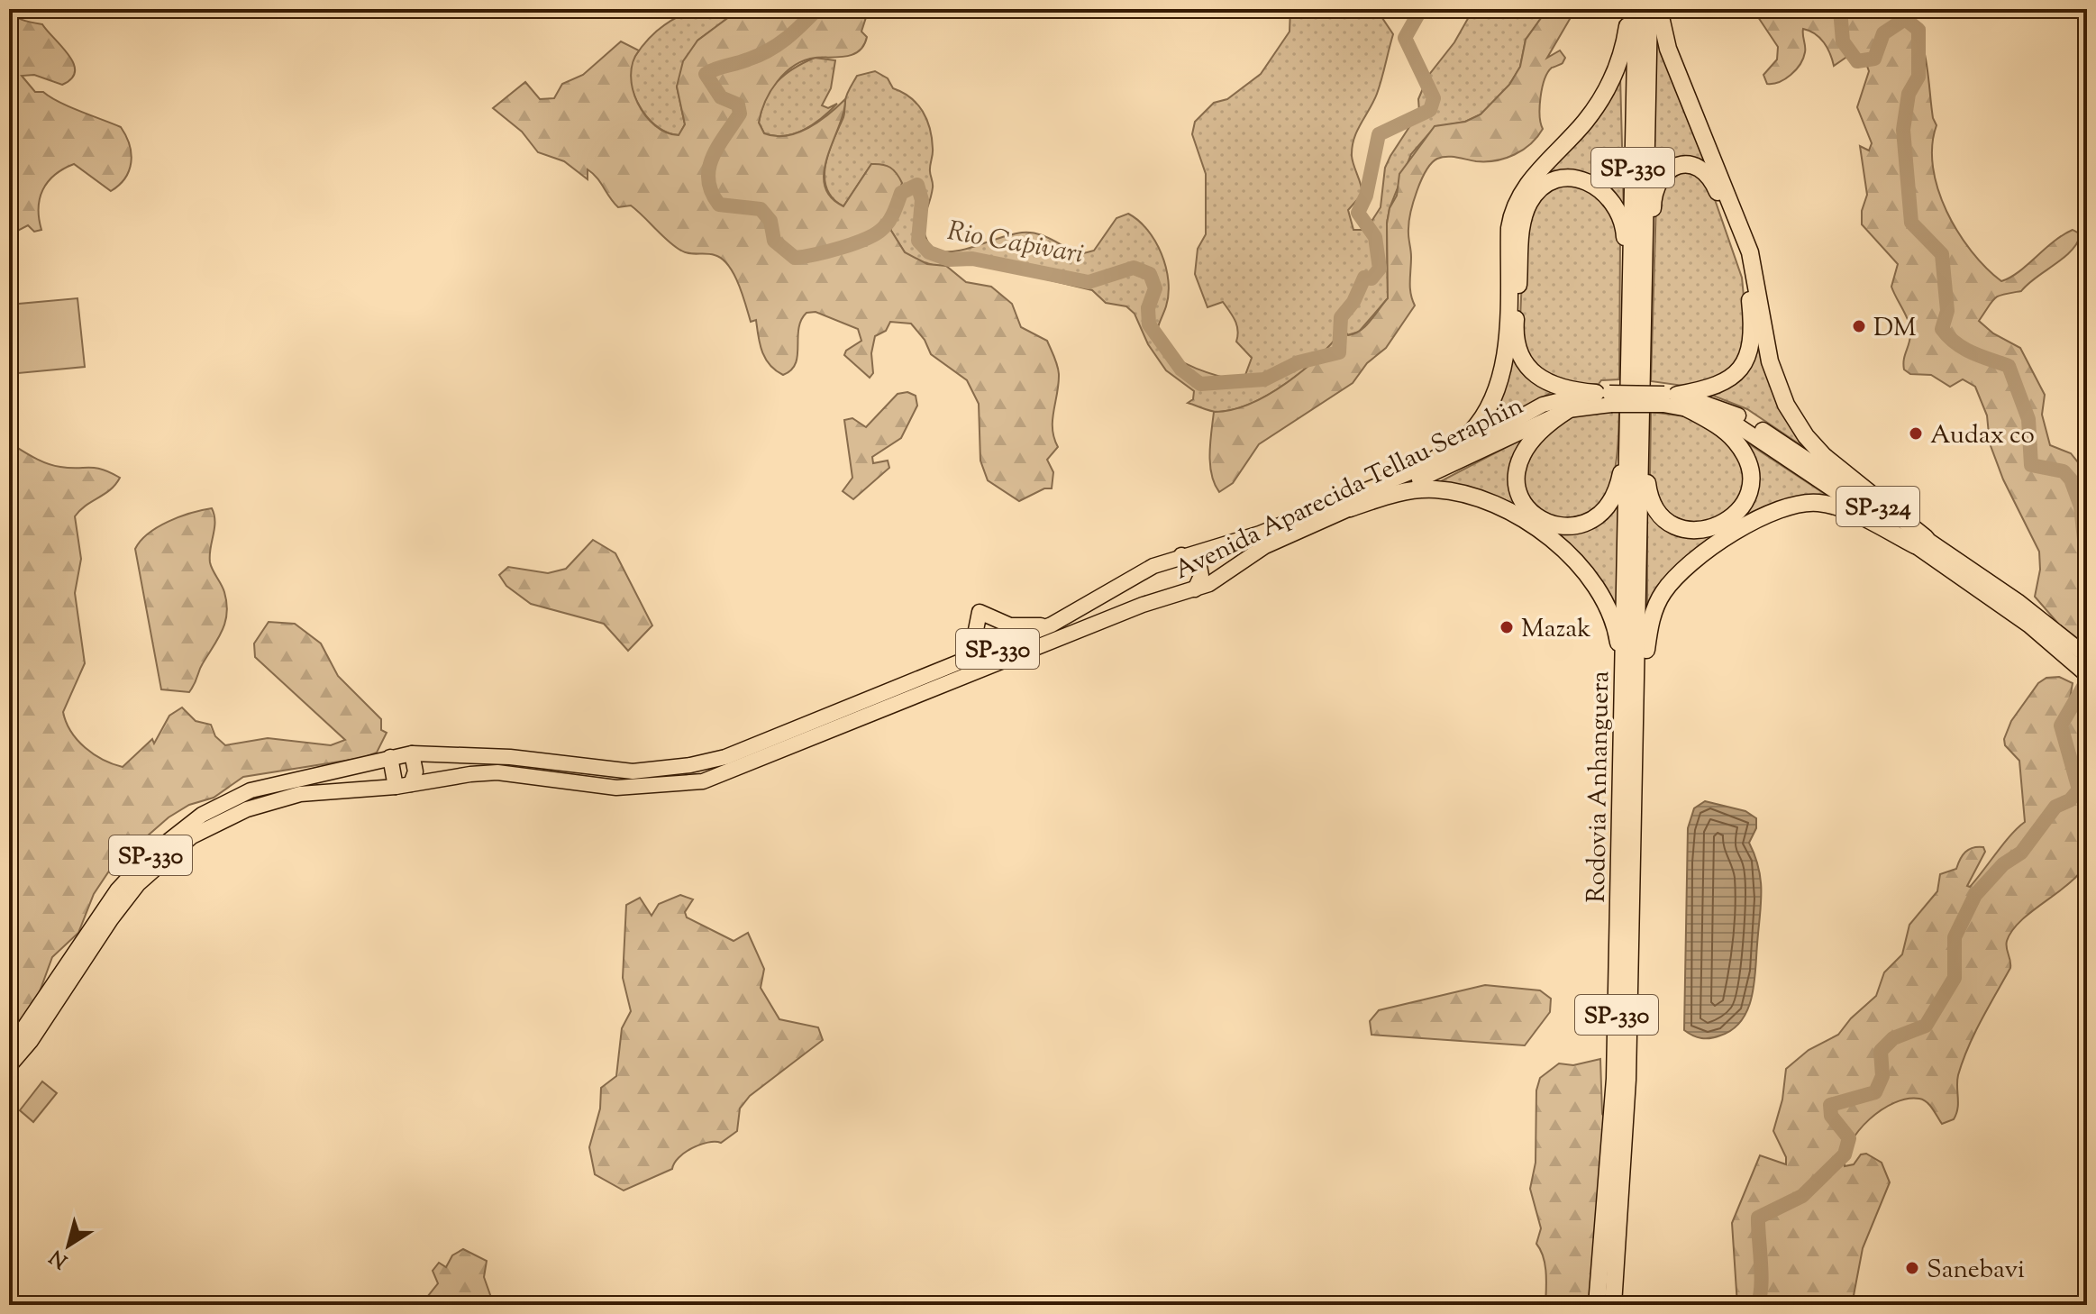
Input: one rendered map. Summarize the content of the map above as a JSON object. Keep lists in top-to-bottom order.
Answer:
{
  "streets": {
    "highway": ["SP-330", "Rodovia Anhanguera"],
    "main road": ["Avenida Aparecida Tellau Seraphin", "SP-324"]
  },
  "water": ["Rio Capivari"],
  "places": [
    "DM",
    "Audax co",
    "Mazak",
    "Sanebavi"
  ],
  "north": "bottom left"
}
